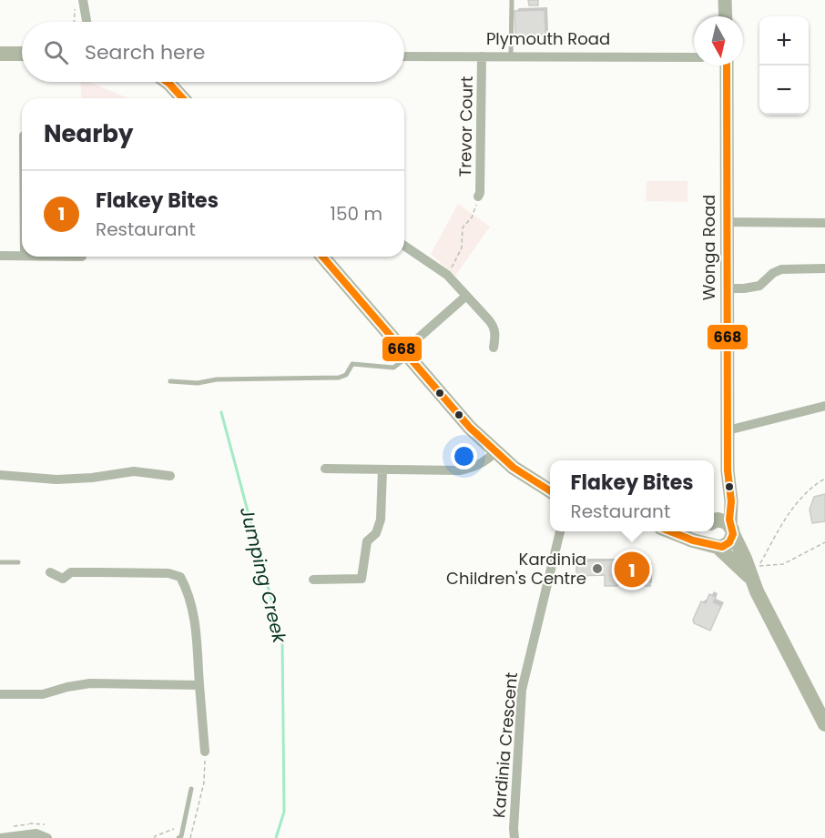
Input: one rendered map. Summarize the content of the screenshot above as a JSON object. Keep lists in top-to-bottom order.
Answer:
{
  "streets": {
    "main road": ["Wonga Road"],
    "street": ["Plymouth Road", "Trevor Court", "Kardinia Crescent"]
  },
  "crossings": [
    ["Plymouth Road", "Trevor Court"]
  ],
  "water": ["Jumping Creek"],
  "places": ["Kardinia Children's Centre"],
  "lines": ["transit line 668"],
  "north": "bottom",
  "page": {
    "map_buttons": ["+", "−"],
    "search": "Search here",
    "heading": "Nearby",
    "list": [
      {
        "mark": "1",
        "name": "Flakey Bites",
        "note": "Restaurant",
        "value": "150 m"
      }
    ],
    "popup": ["Flakey Bites", "Restaurant"],
    "pins": "1"
  }
}
